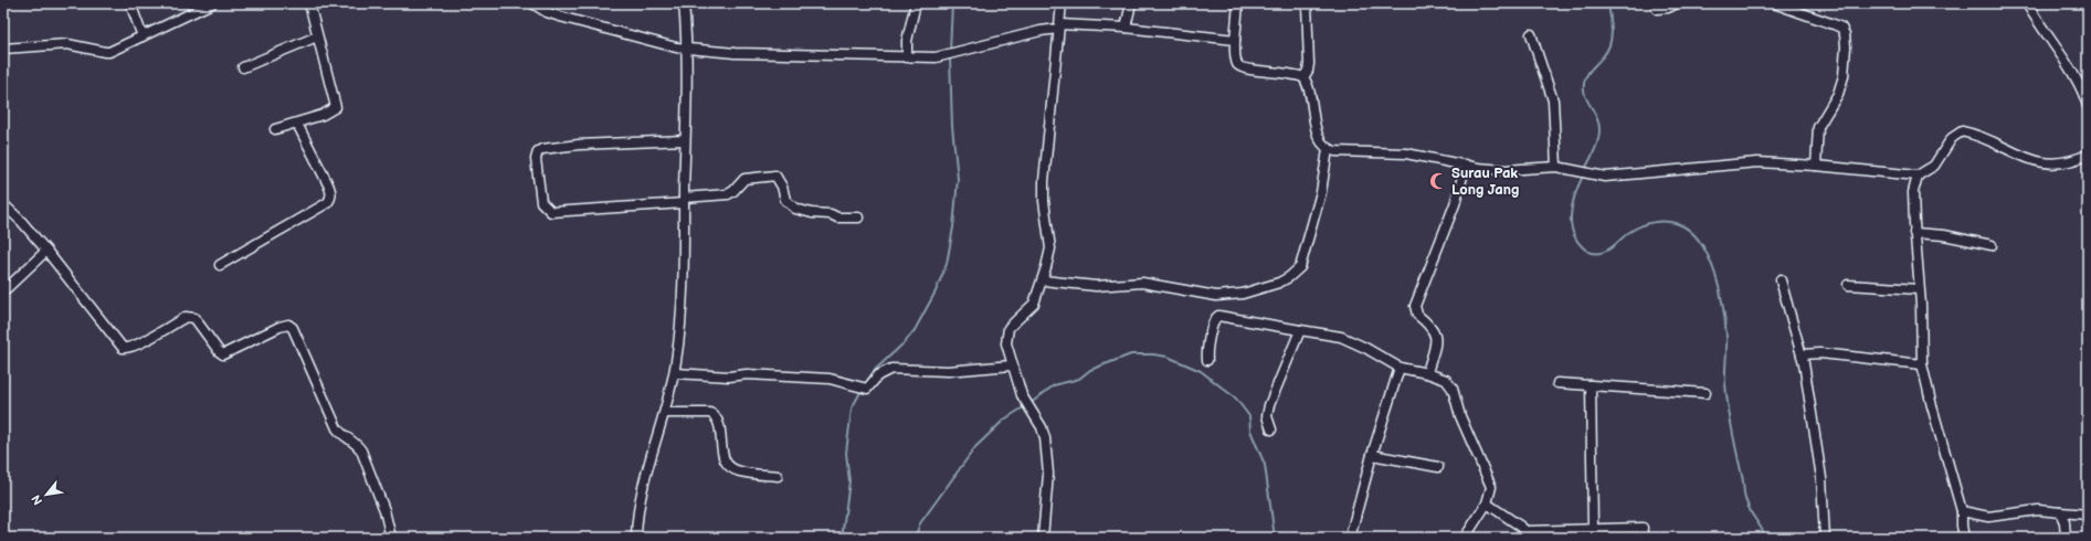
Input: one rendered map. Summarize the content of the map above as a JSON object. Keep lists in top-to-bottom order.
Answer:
{
  "places": {
    "mosque": ["Surau Pak Long Jang"]
  },
  "north": "bottom left"
}
